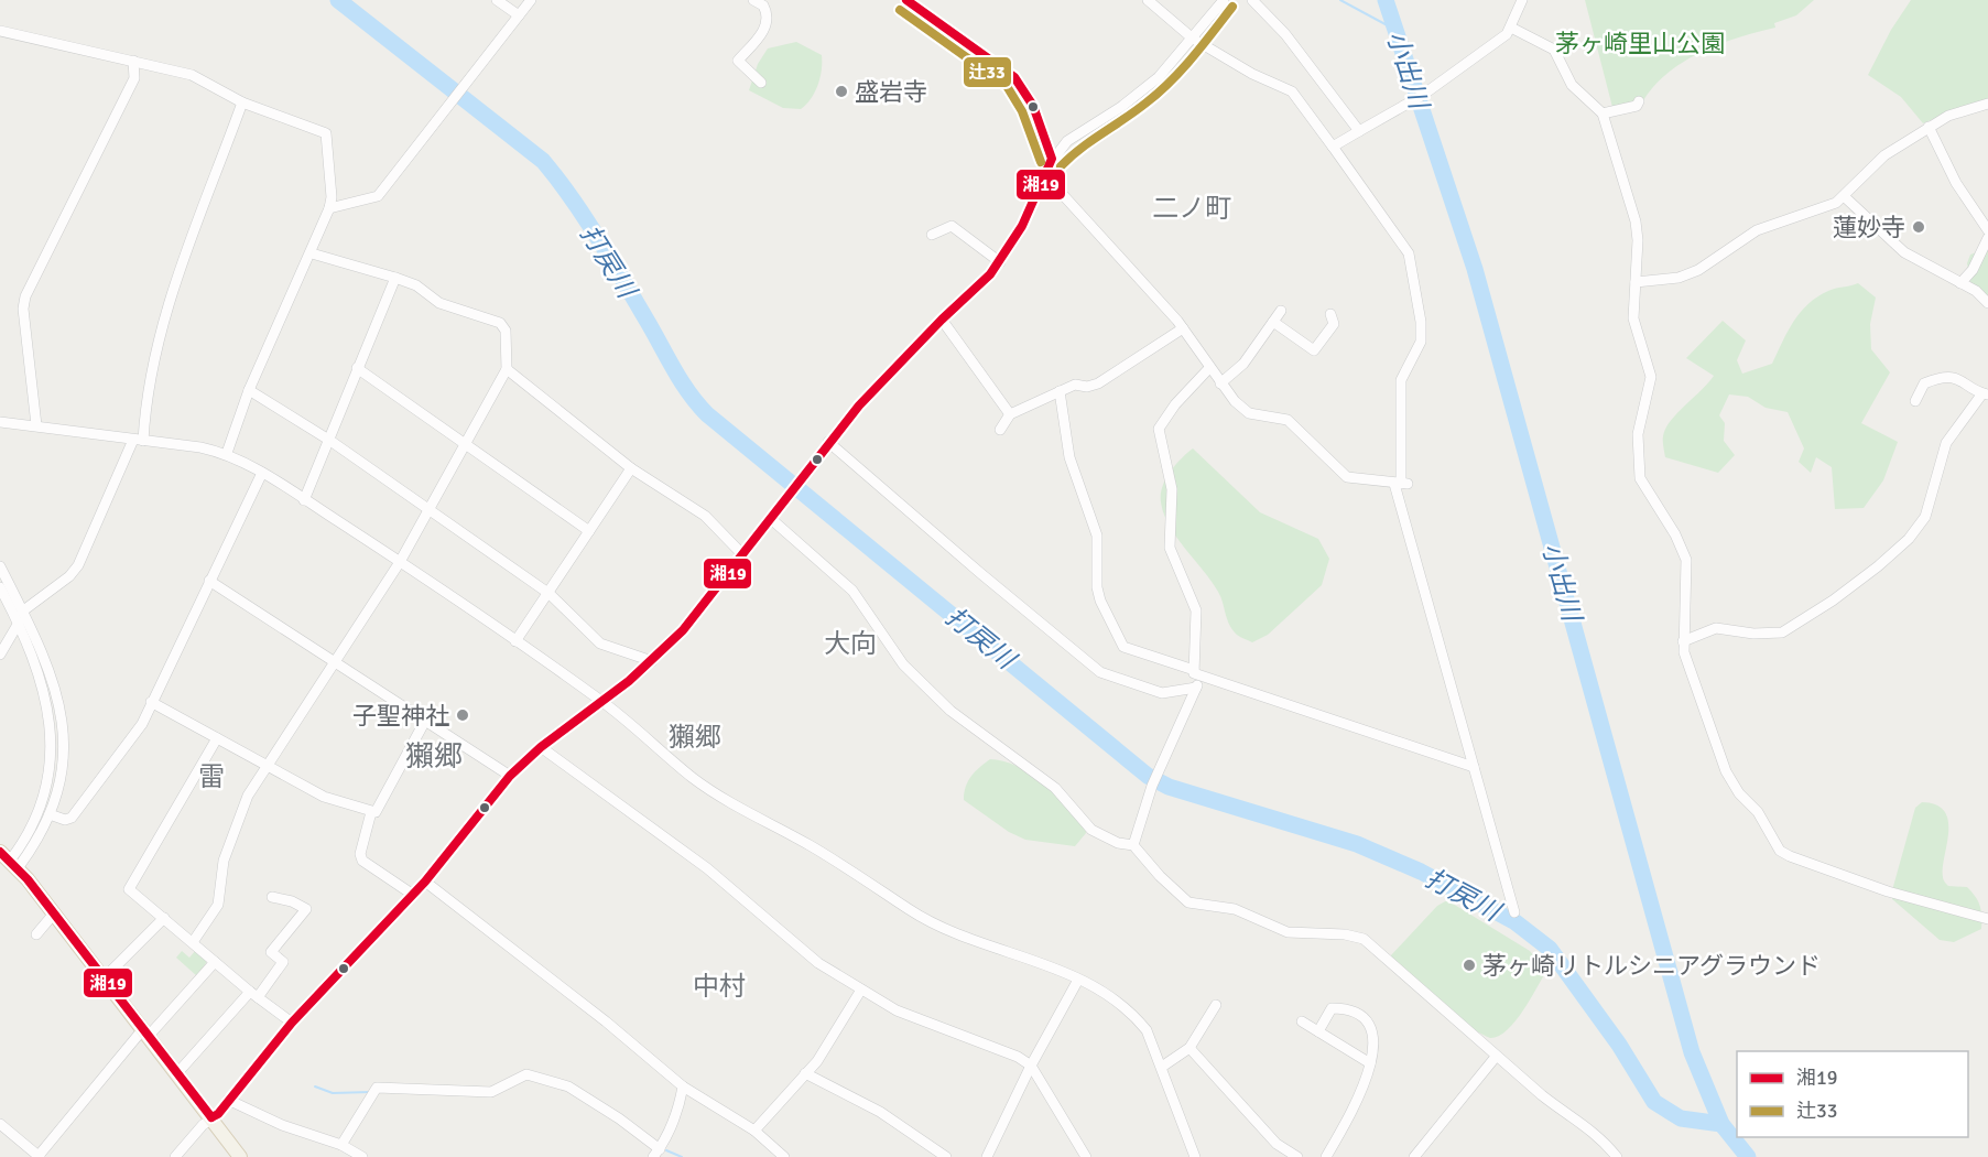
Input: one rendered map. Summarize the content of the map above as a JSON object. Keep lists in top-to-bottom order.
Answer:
{
  "districts": [
    "二ノ町",
    "大向",
    "獺郷",
    "獺郷",
    "雷",
    "中村"
  ],
  "water": ["小出川", "打戻川"],
  "parks": ["茅ヶ崎里山公園"],
  "places": [
    "盛岩寺",
    "蓮妙寺",
    "子聖神社",
    "茅ヶ崎リトルシニアグラウンド"
  ],
  "lines": ["transit line 湘19", "transit line 辻33"],
  "legend": ["湘19", "辻33"]
}
